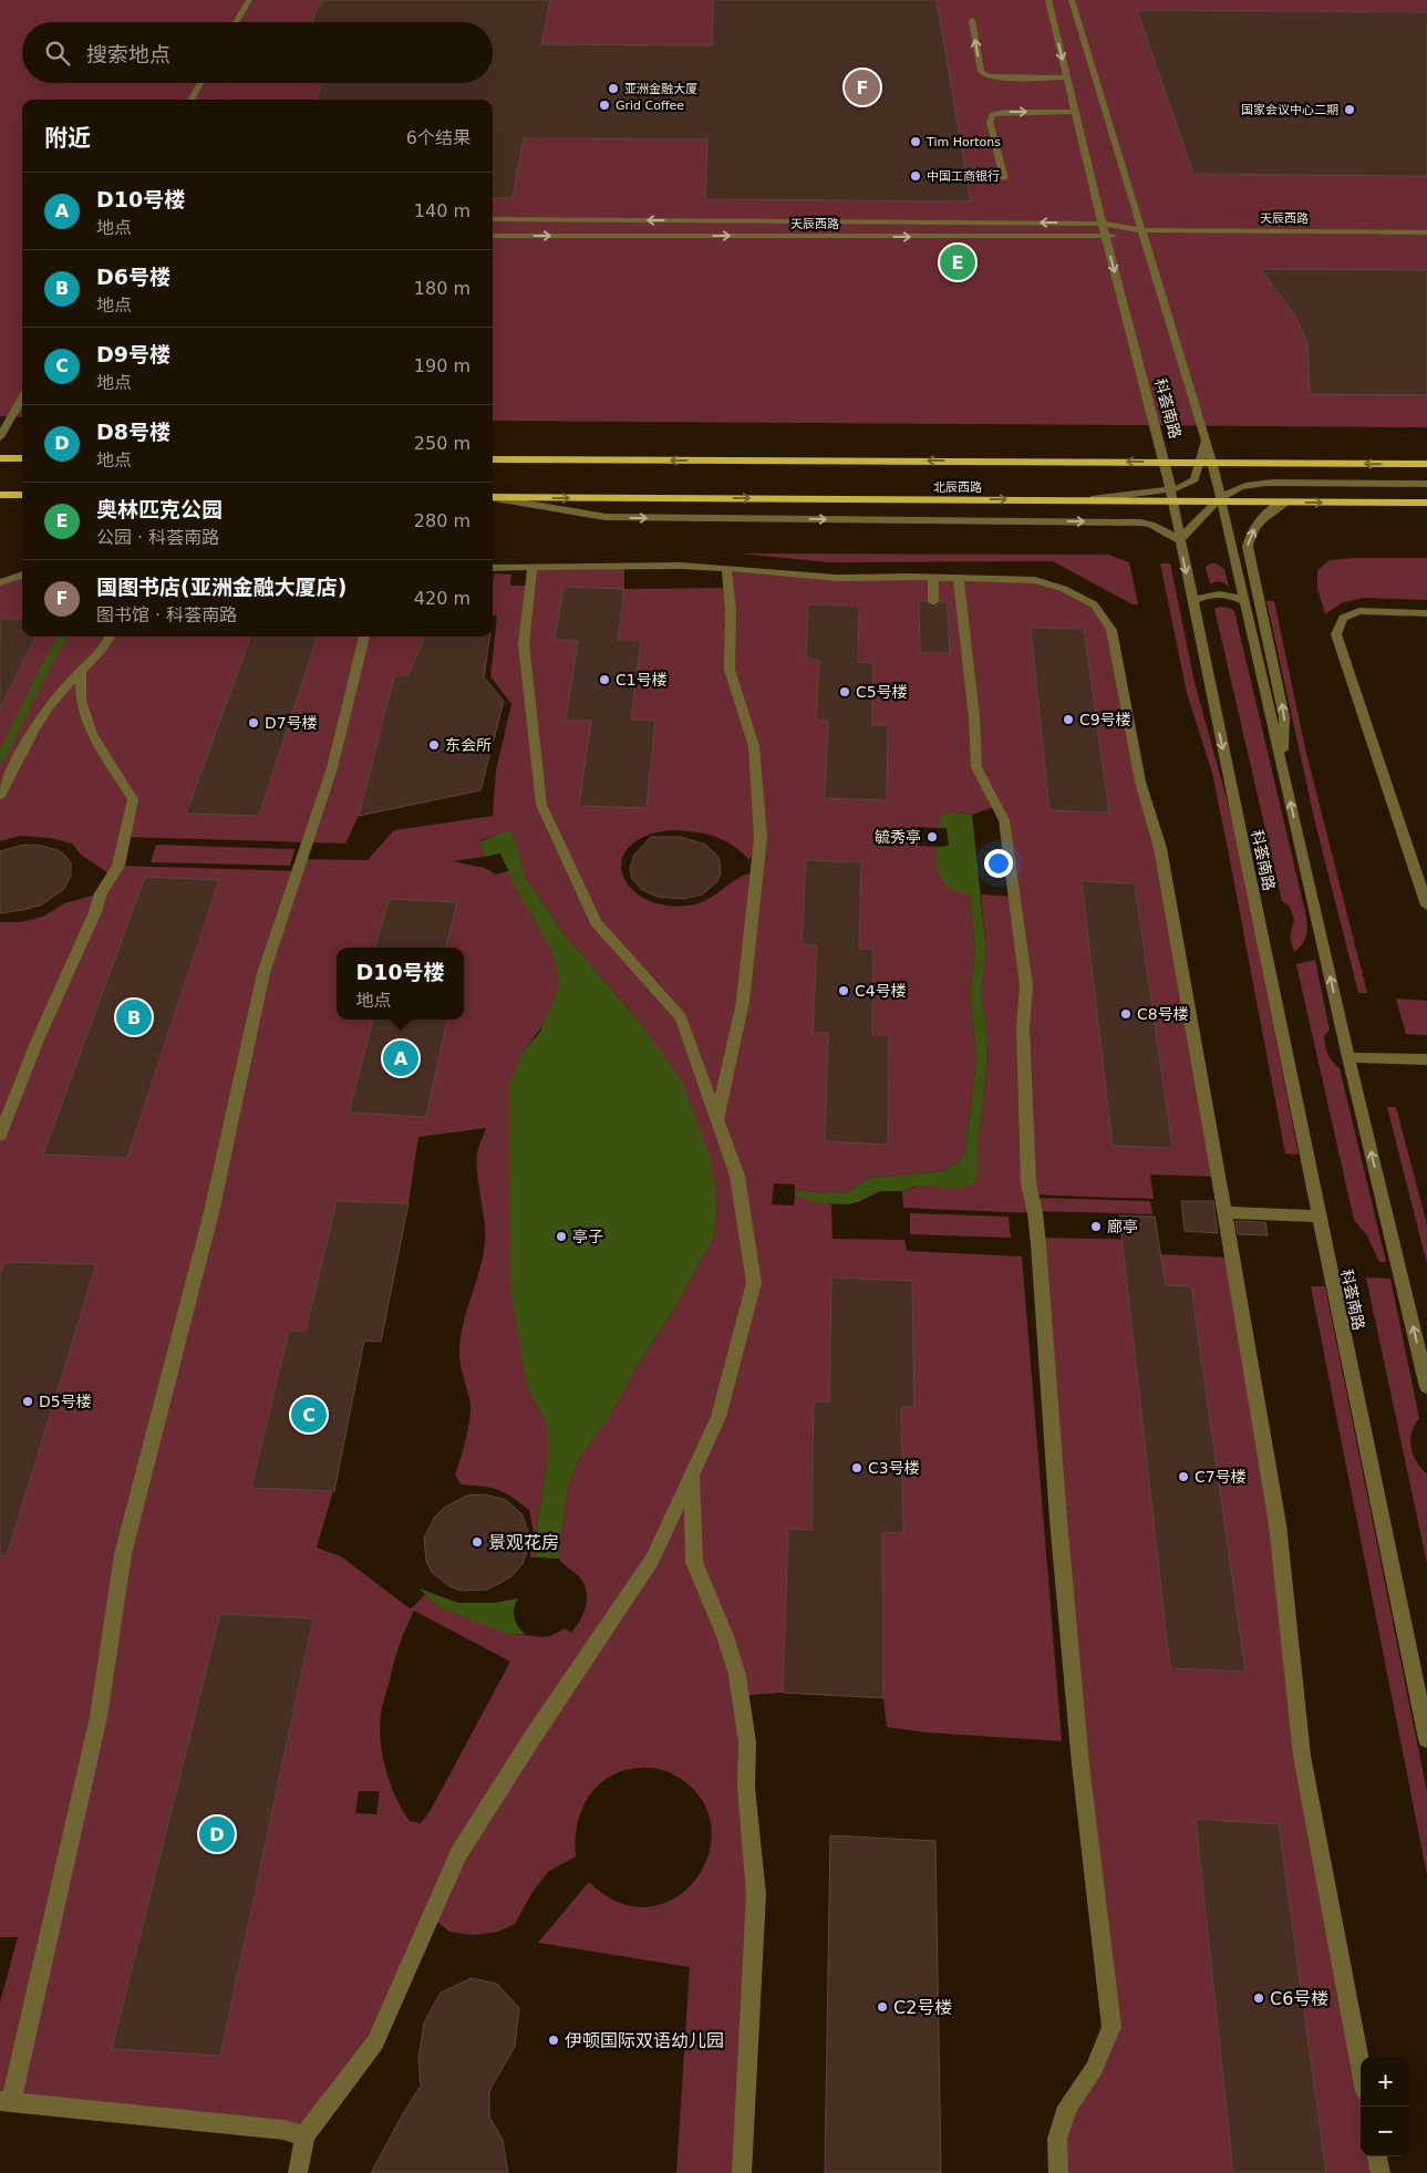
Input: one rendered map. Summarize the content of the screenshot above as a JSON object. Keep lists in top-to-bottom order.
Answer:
{
  "streets": {
    "main road": ["北辰西路"],
    "street": ["天辰西路", "科荟南路"]
  },
  "crossings": [
    ["天辰西路", "科荟南路"],
    ["科荟南路", "北辰西路"]
  ],
  "places": [
    "亚洲金融大厦",
    "Grid Coffee",
    "国家会议中心二期",
    "Tim Hortons",
    "中国工商银行",
    "C1号楼",
    "C5号楼",
    "C9号楼",
    "D7号楼",
    "东会所",
    "毓秀亭",
    "C4号楼",
    "C8号楼",
    "廊亭",
    "亭子",
    "D5号楼",
    "C3号楼",
    "C7号楼",
    "景观花房",
    "C6号楼",
    "C2号楼",
    "伊顿国际双语幼儿园"
  ],
  "page": {
    "search": "搜索地点",
    "pins": [
      "F",
      "E",
      "B",
      "A",
      "C",
      "D"
    ],
    "heading": ["附近", "6个结果"],
    "list": [
      {
        "mark": "A",
        "name": "D10号楼",
        "note": "地点",
        "value": "140 m"
      },
      {
        "mark": "B",
        "name": "D6号楼",
        "note": "地点",
        "value": "180 m"
      },
      {
        "mark": "C",
        "name": "D9号楼",
        "note": "地点",
        "value": "190 m"
      },
      {
        "mark": "D",
        "name": "D8号楼",
        "note": "地点",
        "value": "250 m"
      },
      {
        "mark": "E",
        "name": "奥林匹克公园",
        "note": "公园 · 科荟南路",
        "value": "280 m"
      },
      {
        "mark": "F",
        "name": "国图书店(亚洲金融大厦店)",
        "note": "图书馆 · 科荟南路",
        "value": "420 m"
      }
    ],
    "popup": ["D10号楼", "地点"],
    "map_buttons": ["+", "−"]
  }
}
